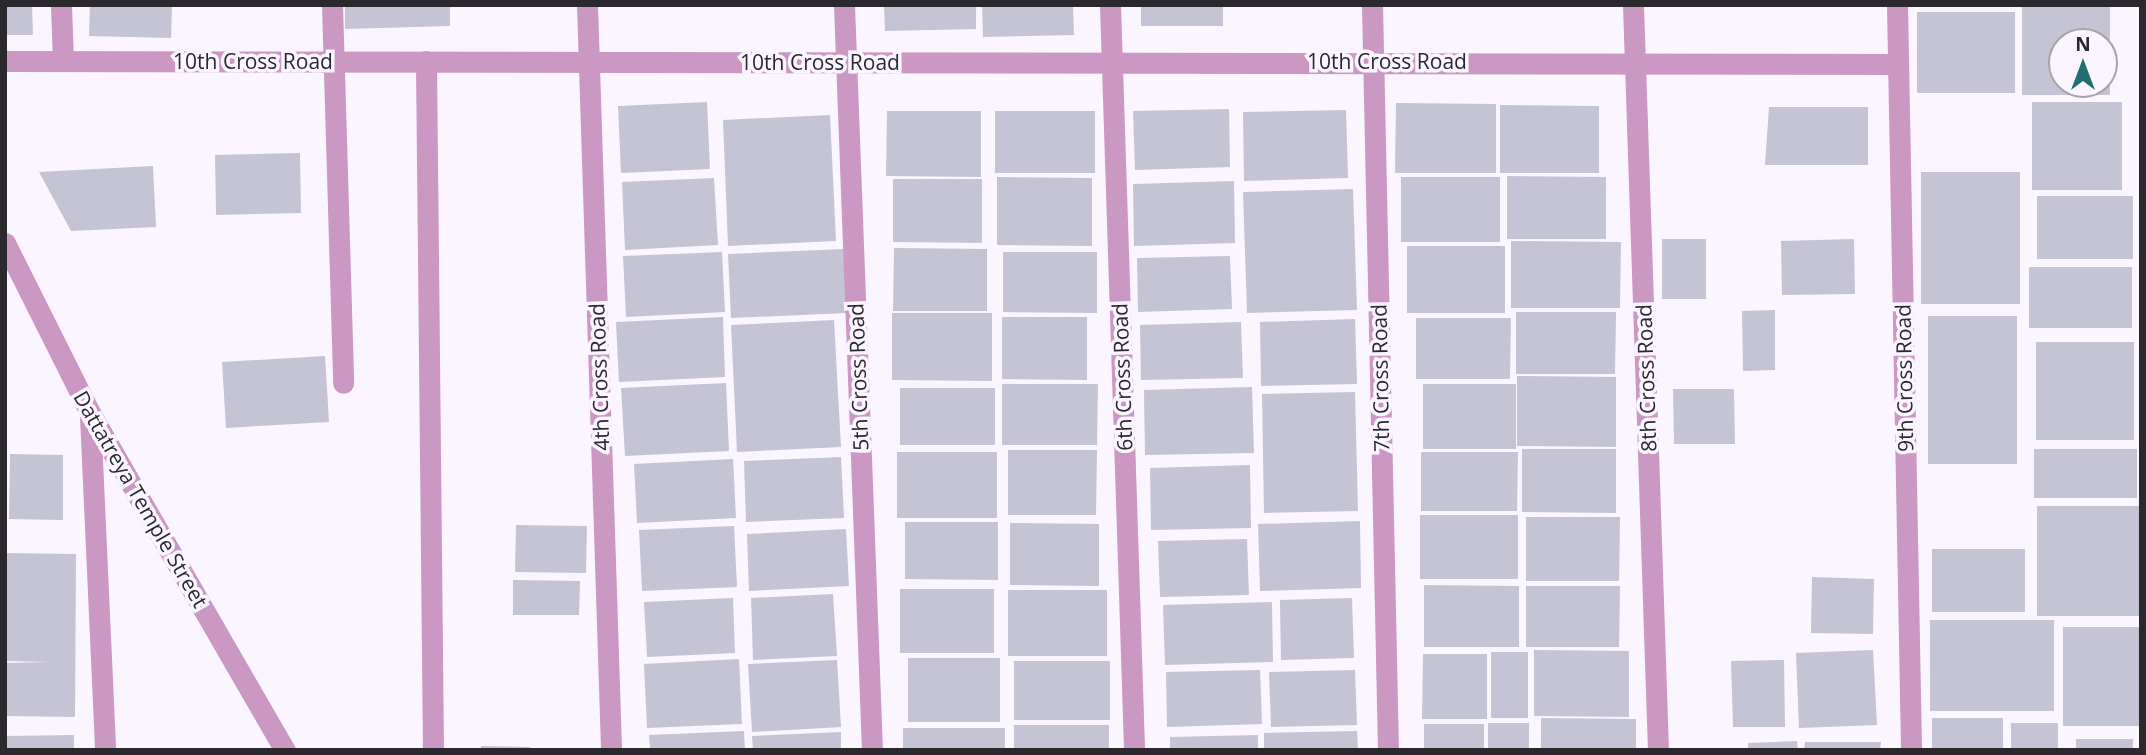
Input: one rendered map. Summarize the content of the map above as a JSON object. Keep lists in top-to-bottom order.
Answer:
{
  "streets": {
    "street": [
      "10th Cross Road",
      "4th Cross Road",
      "5th Cross Road",
      "6th Cross Road",
      "7th Cross Road",
      "8th Cross Road",
      "9th Cross Road",
      "Dattatreya Temple Street"
    ]
  },
  "crossings": [
    ["10th Cross Road", "4th Cross Road"],
    ["10th Cross Road", "5th Cross Road"],
    ["10th Cross Road", "6th Cross Road"],
    ["10th Cross Road", "7th Cross Road"],
    ["10th Cross Road", "8th Cross Road"],
    ["10th Cross Road", "9th Cross Road"]
  ],
  "north": "top"
}
